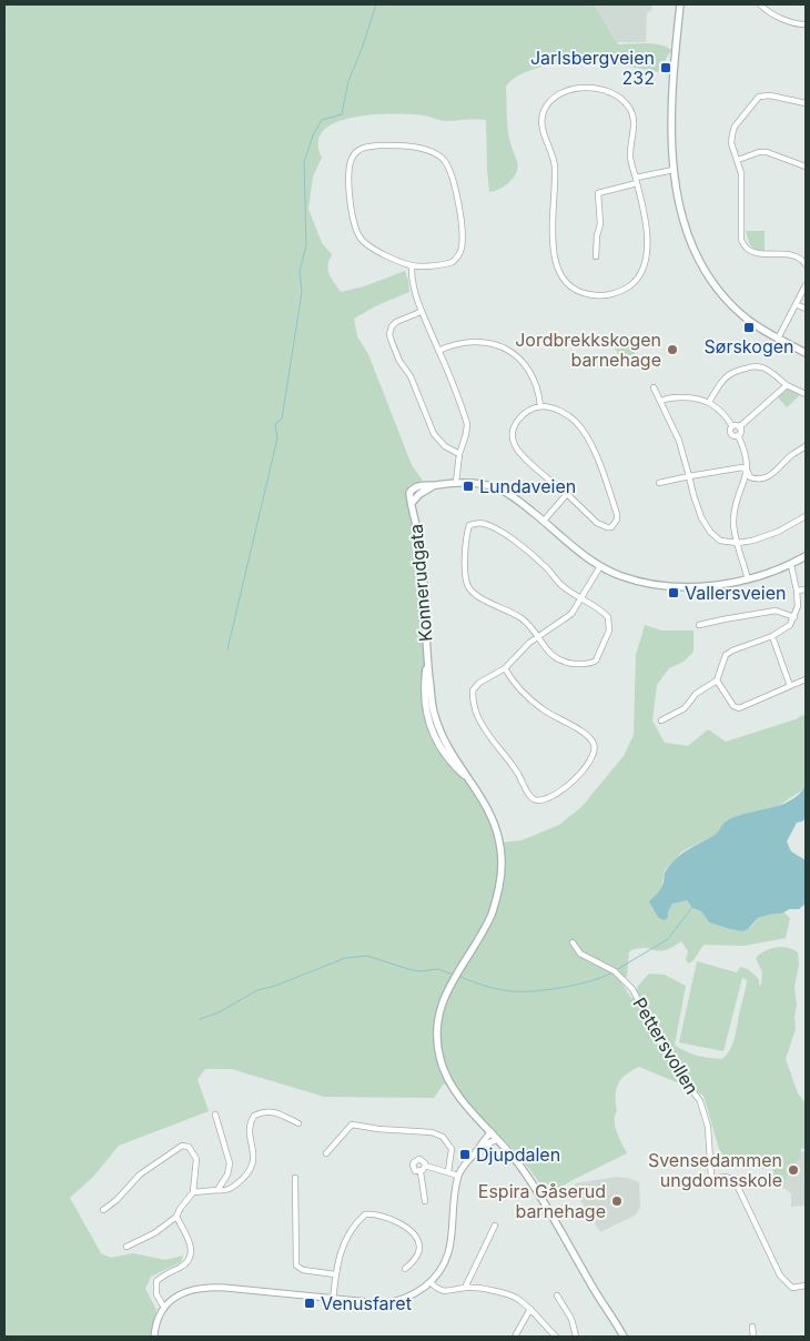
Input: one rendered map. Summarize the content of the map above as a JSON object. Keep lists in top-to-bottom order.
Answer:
{
  "streets": {
    "main road": ["Konnerudgata"],
    "street": ["Pettersvollen"]
  },
  "places": {
    "transit": [
      "Jarlsbergveien 232",
      "Sørskogen",
      "Lundaveien",
      "Vallersveien",
      "Djupdalen",
      "Venusfaret"
    ],
    "other": ["Jordbrekkskogen barnehage", "Svensedammen ungdomsskole", "Espira Gåserud barnehage"]
  }
}
